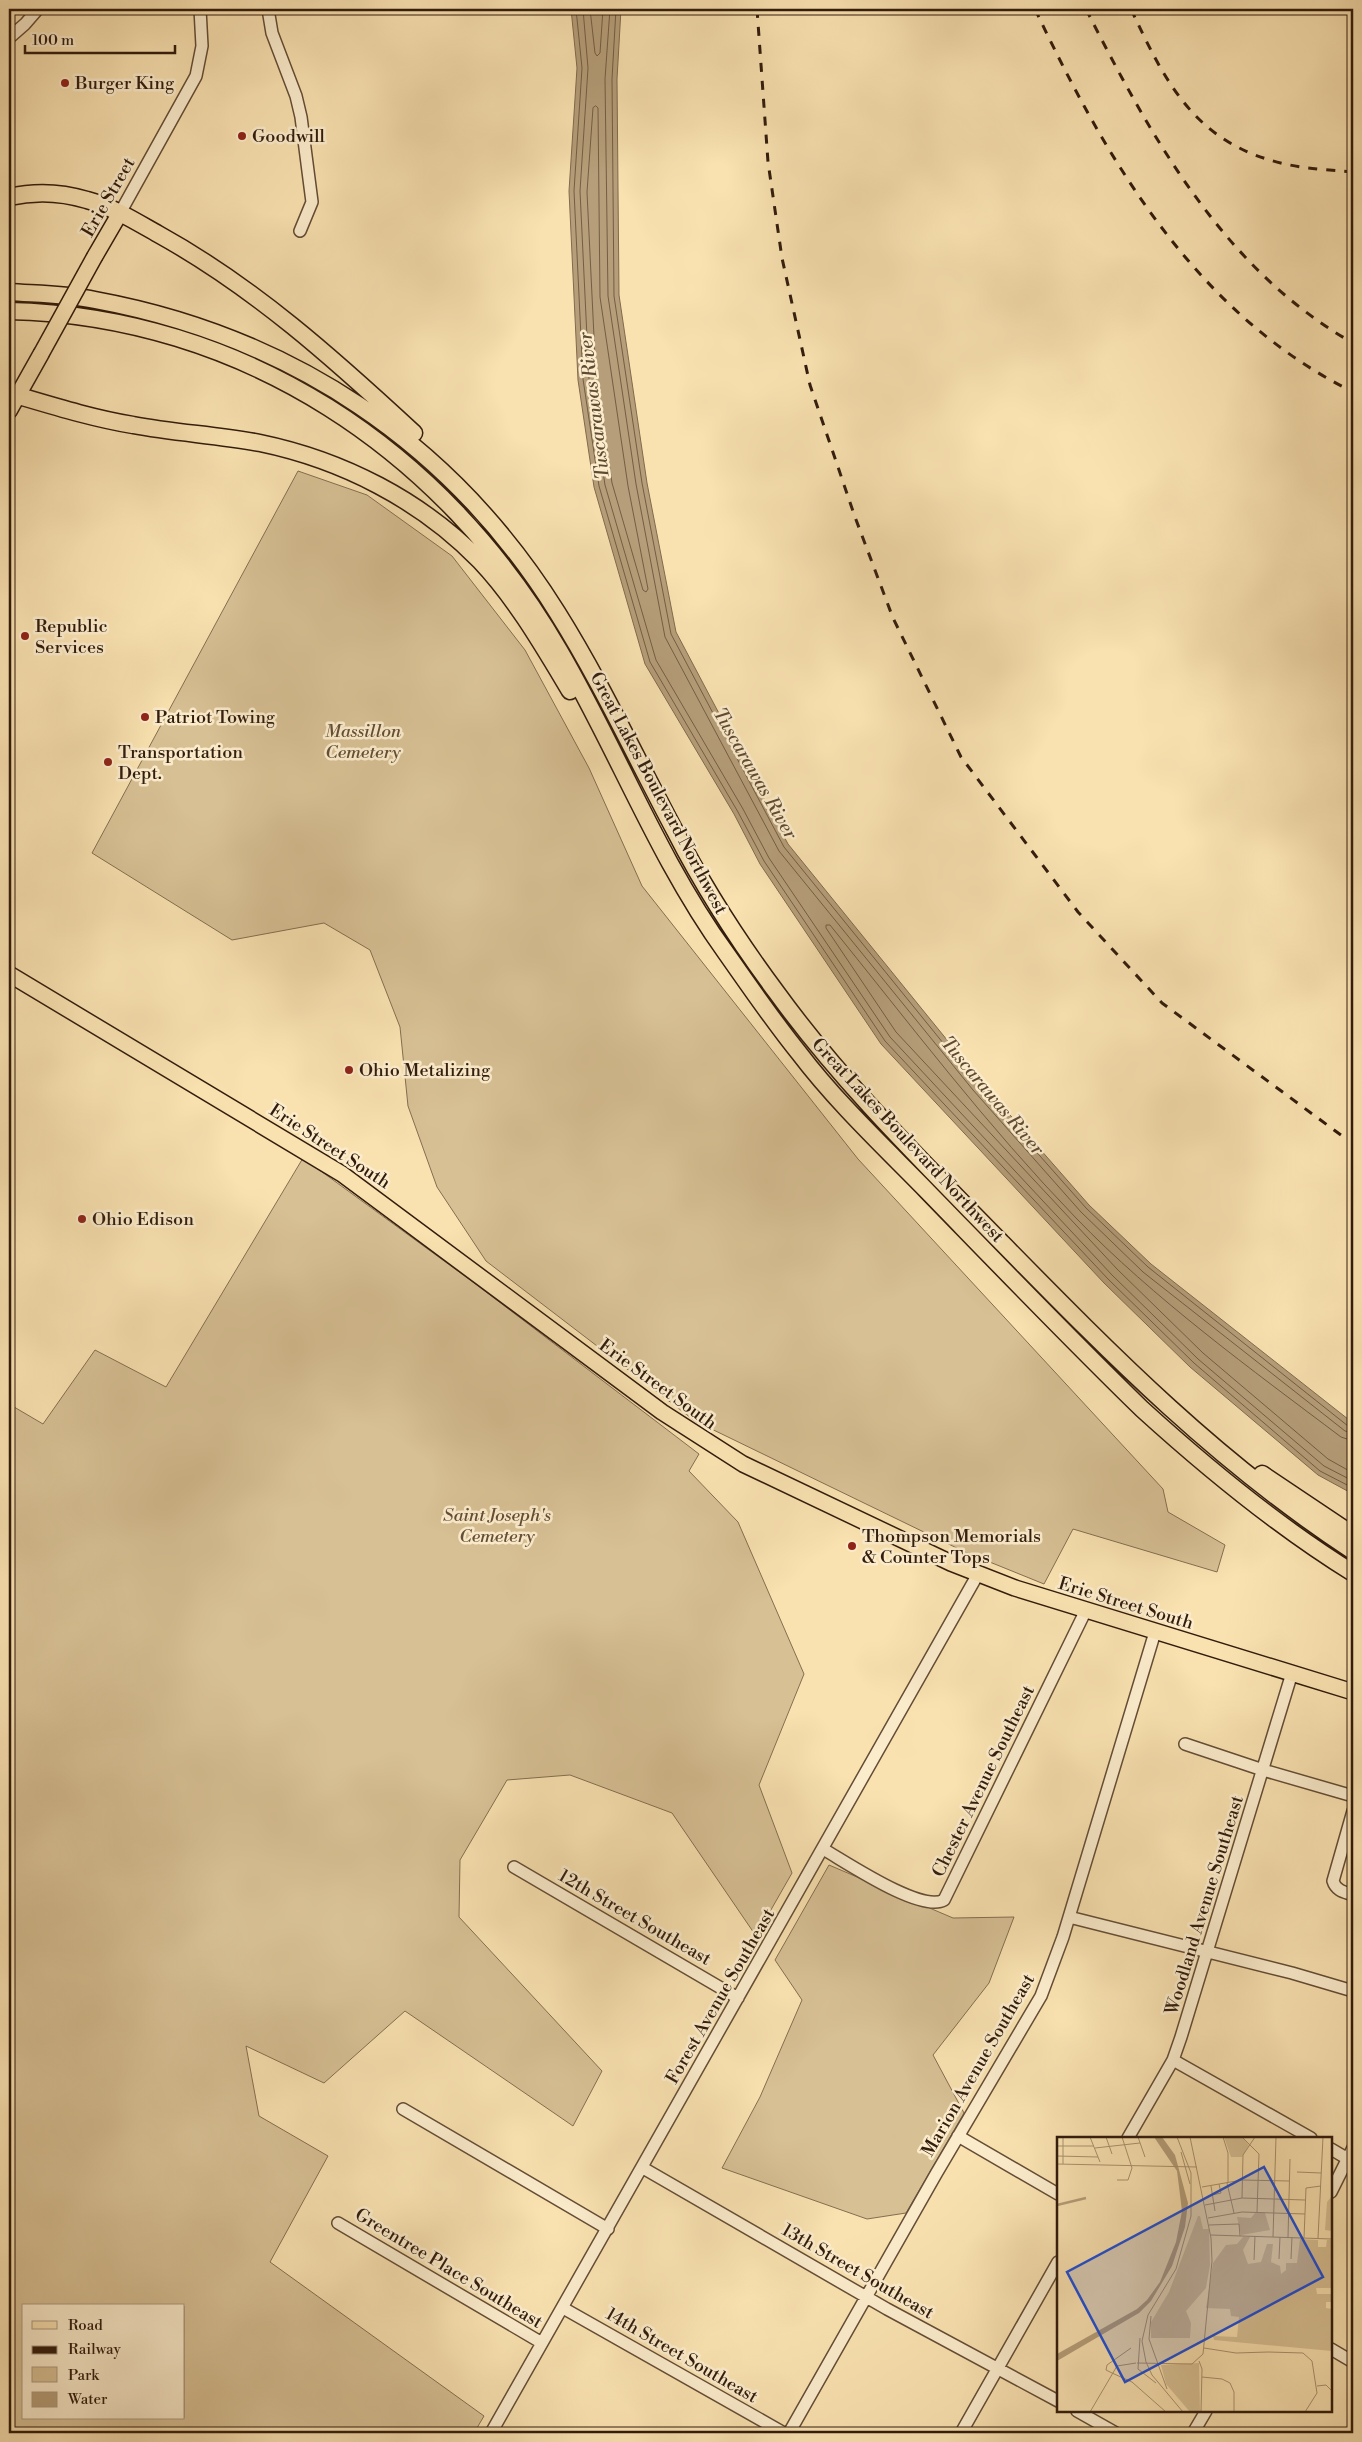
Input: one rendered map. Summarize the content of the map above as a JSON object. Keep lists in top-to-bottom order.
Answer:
{
  "streets": {
    "highway": ["Great Lakes Boulevard Northwest"],
    "main road": ["Erie Street", "Erie Street South"],
    "street": [
      "Chester Avenue Southeast",
      "Woodland Avenue Southeast",
      "12th Street Southeast",
      "Forest Avenue Southeast",
      "Marion Avenue Southeast",
      "Greentree Place Southeast",
      "13th Street Southeast",
      "14th Street Southeast"
    ]
  },
  "crossings": [
    ["Erie Street South", "Chester Avenue Southeast"],
    ["Erie Street South", "Woodland Avenue Southeast"],
    ["Erie Street South", "Forest Avenue Southeast"],
    ["Erie Street South", "Marion Avenue Southeast"],
    ["Chester Avenue Southeast", "Forest Avenue Southeast"],
    ["12th Street Southeast", "Forest Avenue Southeast"],
    ["Forest Avenue Southeast", "Greentree Place Southeast"],
    ["Forest Avenue Southeast", "13th Street Southeast"],
    ["Forest Avenue Southeast", "14th Street Southeast"],
    ["Marion Avenue Southeast", "13th Street Southeast"]
  ],
  "water": ["Tuscarawas River"],
  "parks": ["Massillon Cemetery", "Saint Joseph's Cemetery"],
  "places": [
    "Burger King",
    "Goodwill",
    "Republic Services",
    "Patriot Towing",
    "Transportation Dept.",
    "Ohio Metalizing",
    "Ohio Edison",
    "Thompson Memorials & Counter Tops"
  ],
  "legend": [
    "Road",
    "Railway",
    "Park",
    "Water"
  ],
  "scale_bar": "100 m"
}
